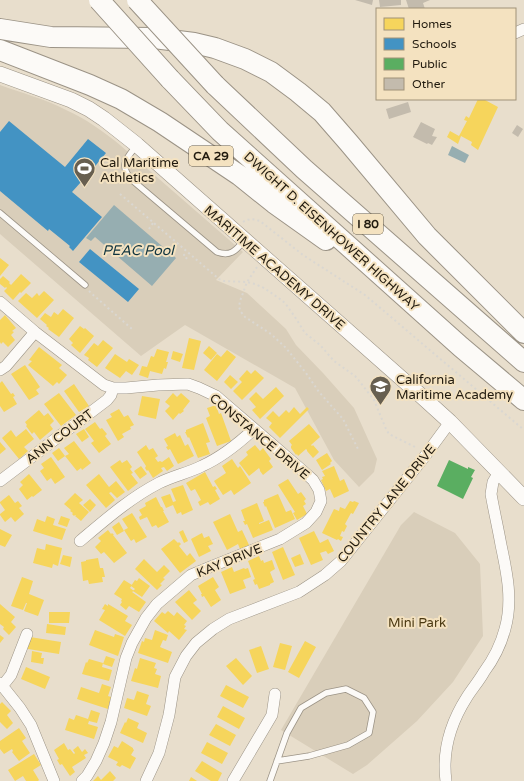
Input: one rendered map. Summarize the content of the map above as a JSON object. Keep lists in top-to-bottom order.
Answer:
{
  "streets": {
    "highway": ["CA 29", "I 80", "DWIGHT D. EISENHOWER HIGHWAY"],
    "street": [
      "MARITIME ACADEMY DRIVE",
      "ANN COURT",
      "CONSTANCE DRIVE",
      "COUNTRY LANE DRIVE",
      "KAY DRIVE"
    ]
  },
  "crossings": [
    ["CA 29", "DWIGHT D. EISENHOWER HIGHWAY"],
    ["MARITIME ACADEMY DRIVE", "COUNTRY LANE DRIVE"],
    ["ANN COURT", "CONSTANCE DRIVE"],
    ["CONSTANCE DRIVE", "KAY DRIVE"]
  ],
  "water": ["PEAC Pool"],
  "parks": ["Mini Park"],
  "places": {
    "sports": ["Cal Maritime Athletics"],
    "school or university": ["California Maritime Academy"]
  },
  "legend": [
    "Homes",
    "Schools",
    "Public",
    "Other"
  ]
}
